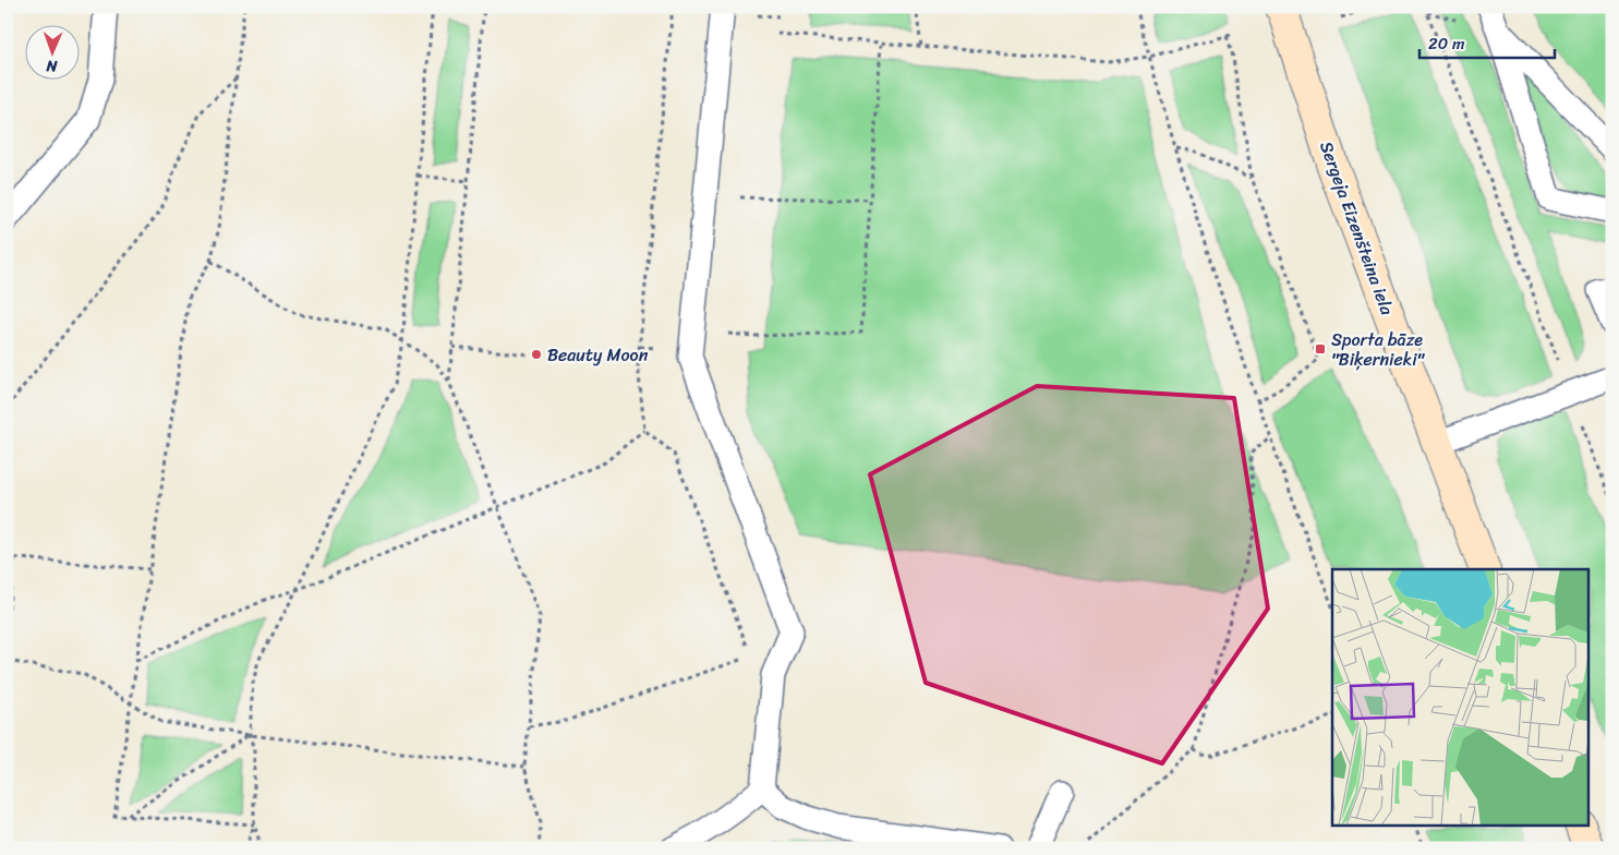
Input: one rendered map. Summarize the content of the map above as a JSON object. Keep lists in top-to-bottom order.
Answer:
{
  "streets": {
    "street": ["Sergeja Eizenšteina iela"]
  },
  "places": {
    "transit": ["Sporta bāze \"Biķernieki\""],
    "other": ["Beauty Moon"]
  },
  "scale_bar": "20 m",
  "north": "bottom"
}
